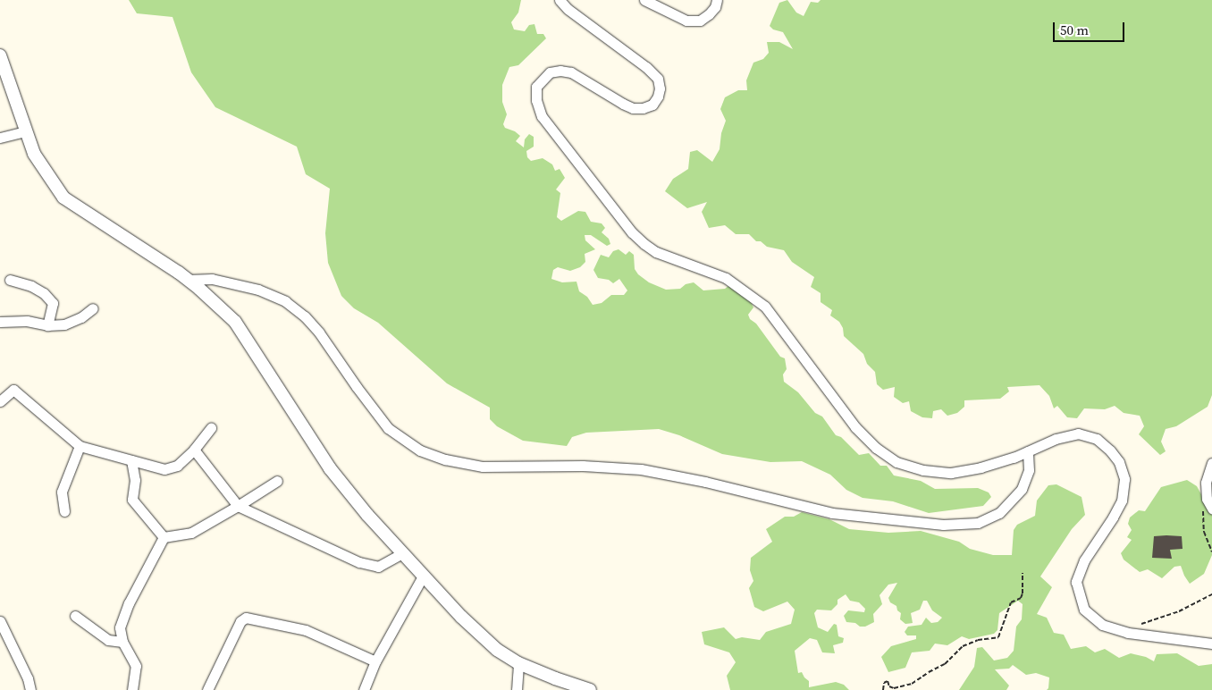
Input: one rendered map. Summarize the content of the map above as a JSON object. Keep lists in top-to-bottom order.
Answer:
{
  "scale_bar": "50 m"
}
